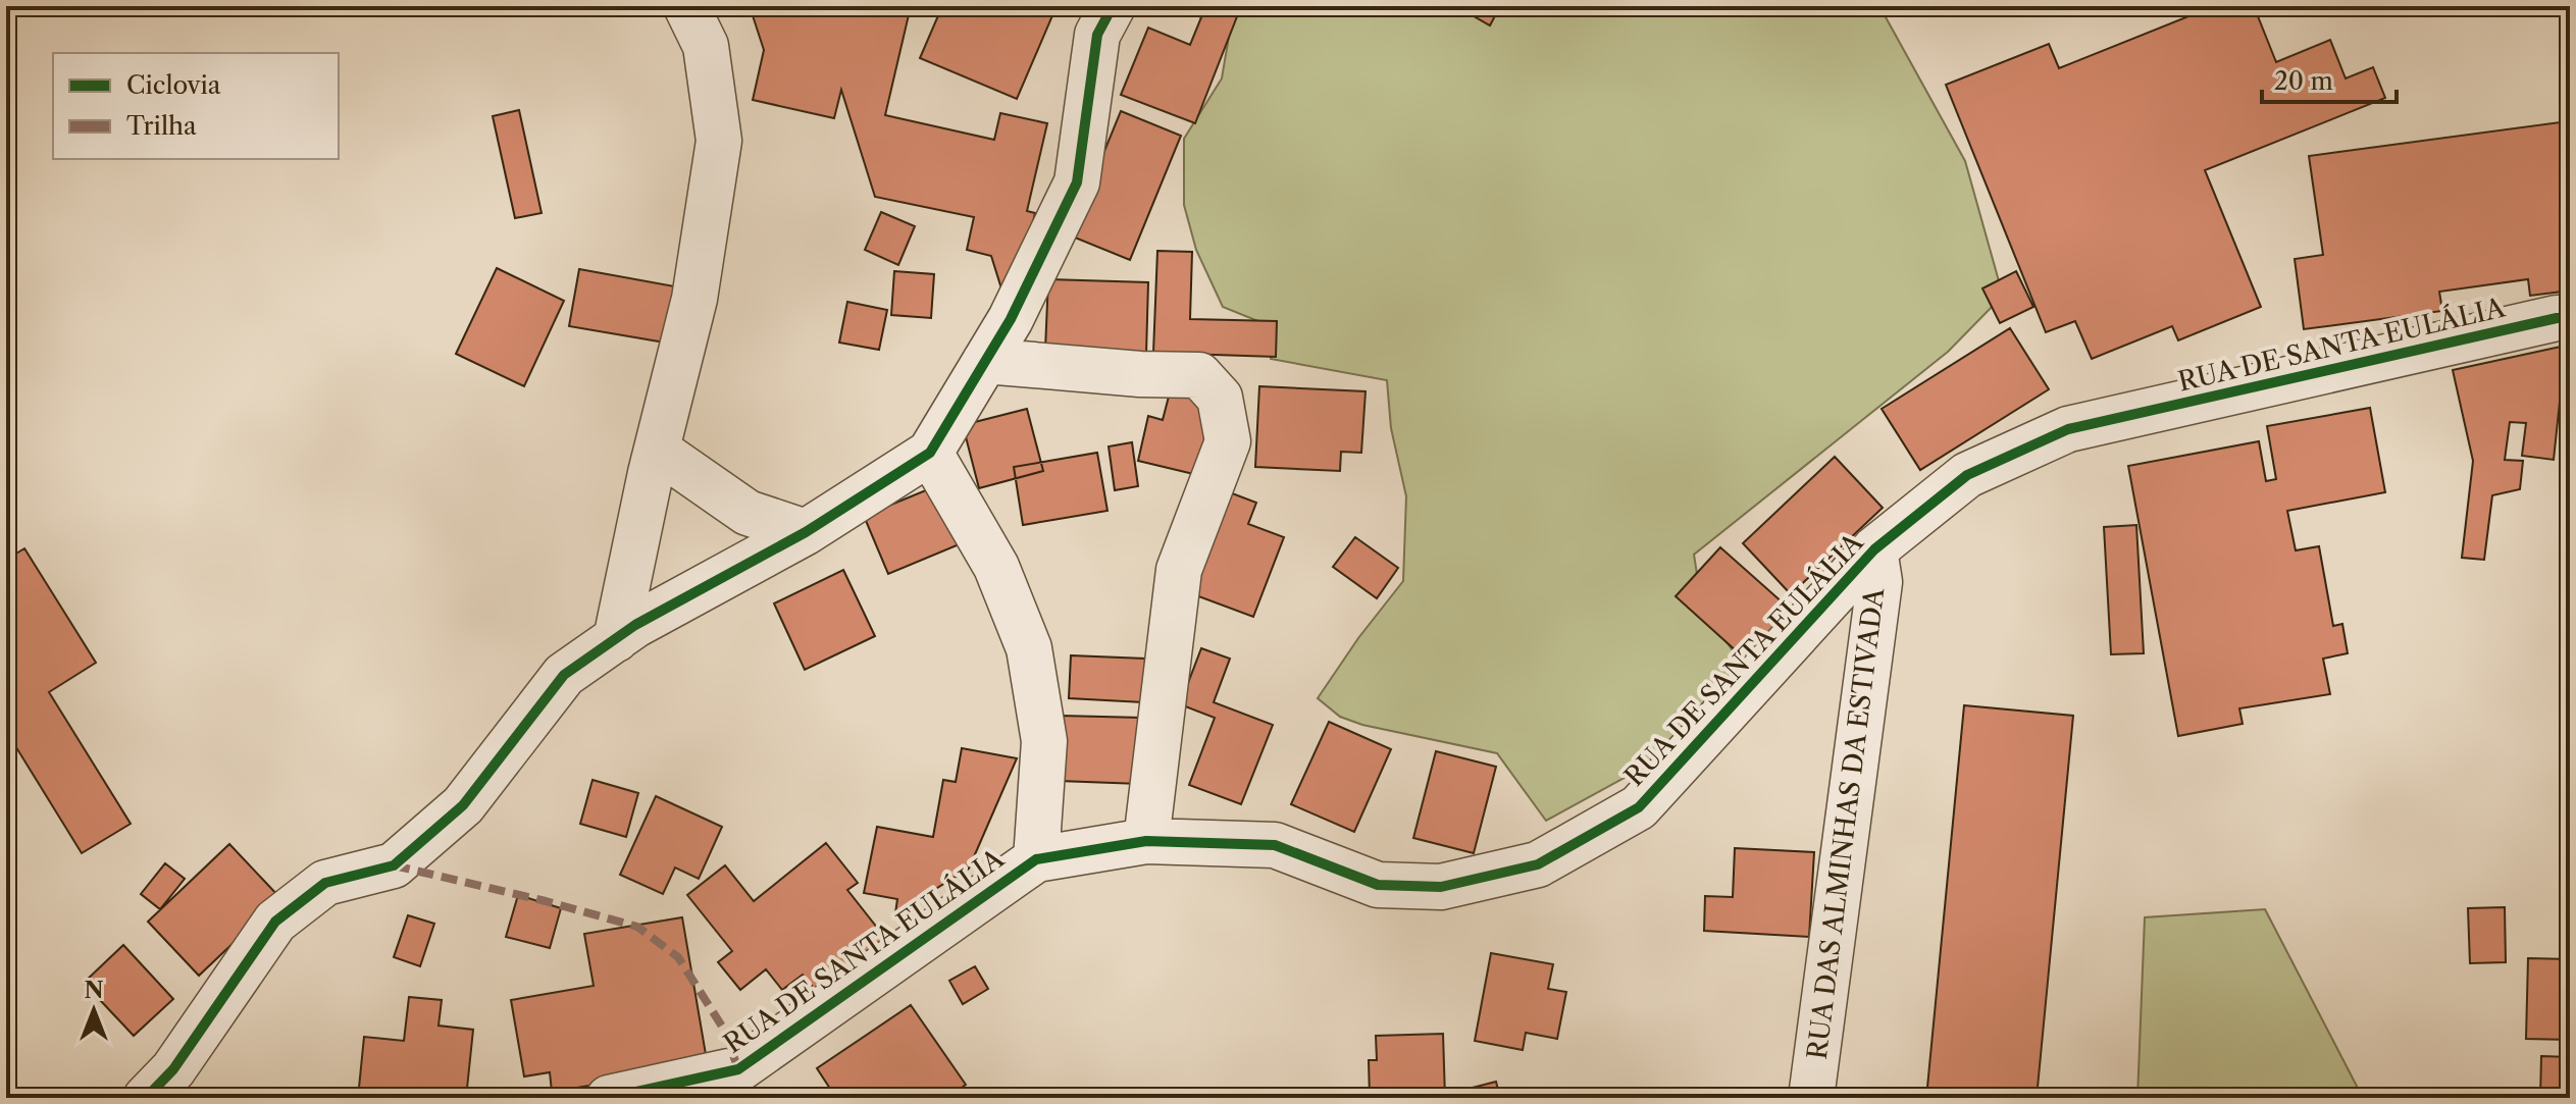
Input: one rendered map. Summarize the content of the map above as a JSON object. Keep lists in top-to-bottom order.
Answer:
{
  "streets": {
    "street": ["RUA DE SANTA EULÁLIA", "RUA DAS ALMINHAS DA ESTIVADA"]
  },
  "crossings": [
    ["RUA DE SANTA EULÁLIA", "RUA DAS ALMINHAS DA ESTIVADA"]
  ],
  "legend": ["Ciclovia", "Trilha"],
  "scale_bar": "20 m",
  "north": "top"
}
